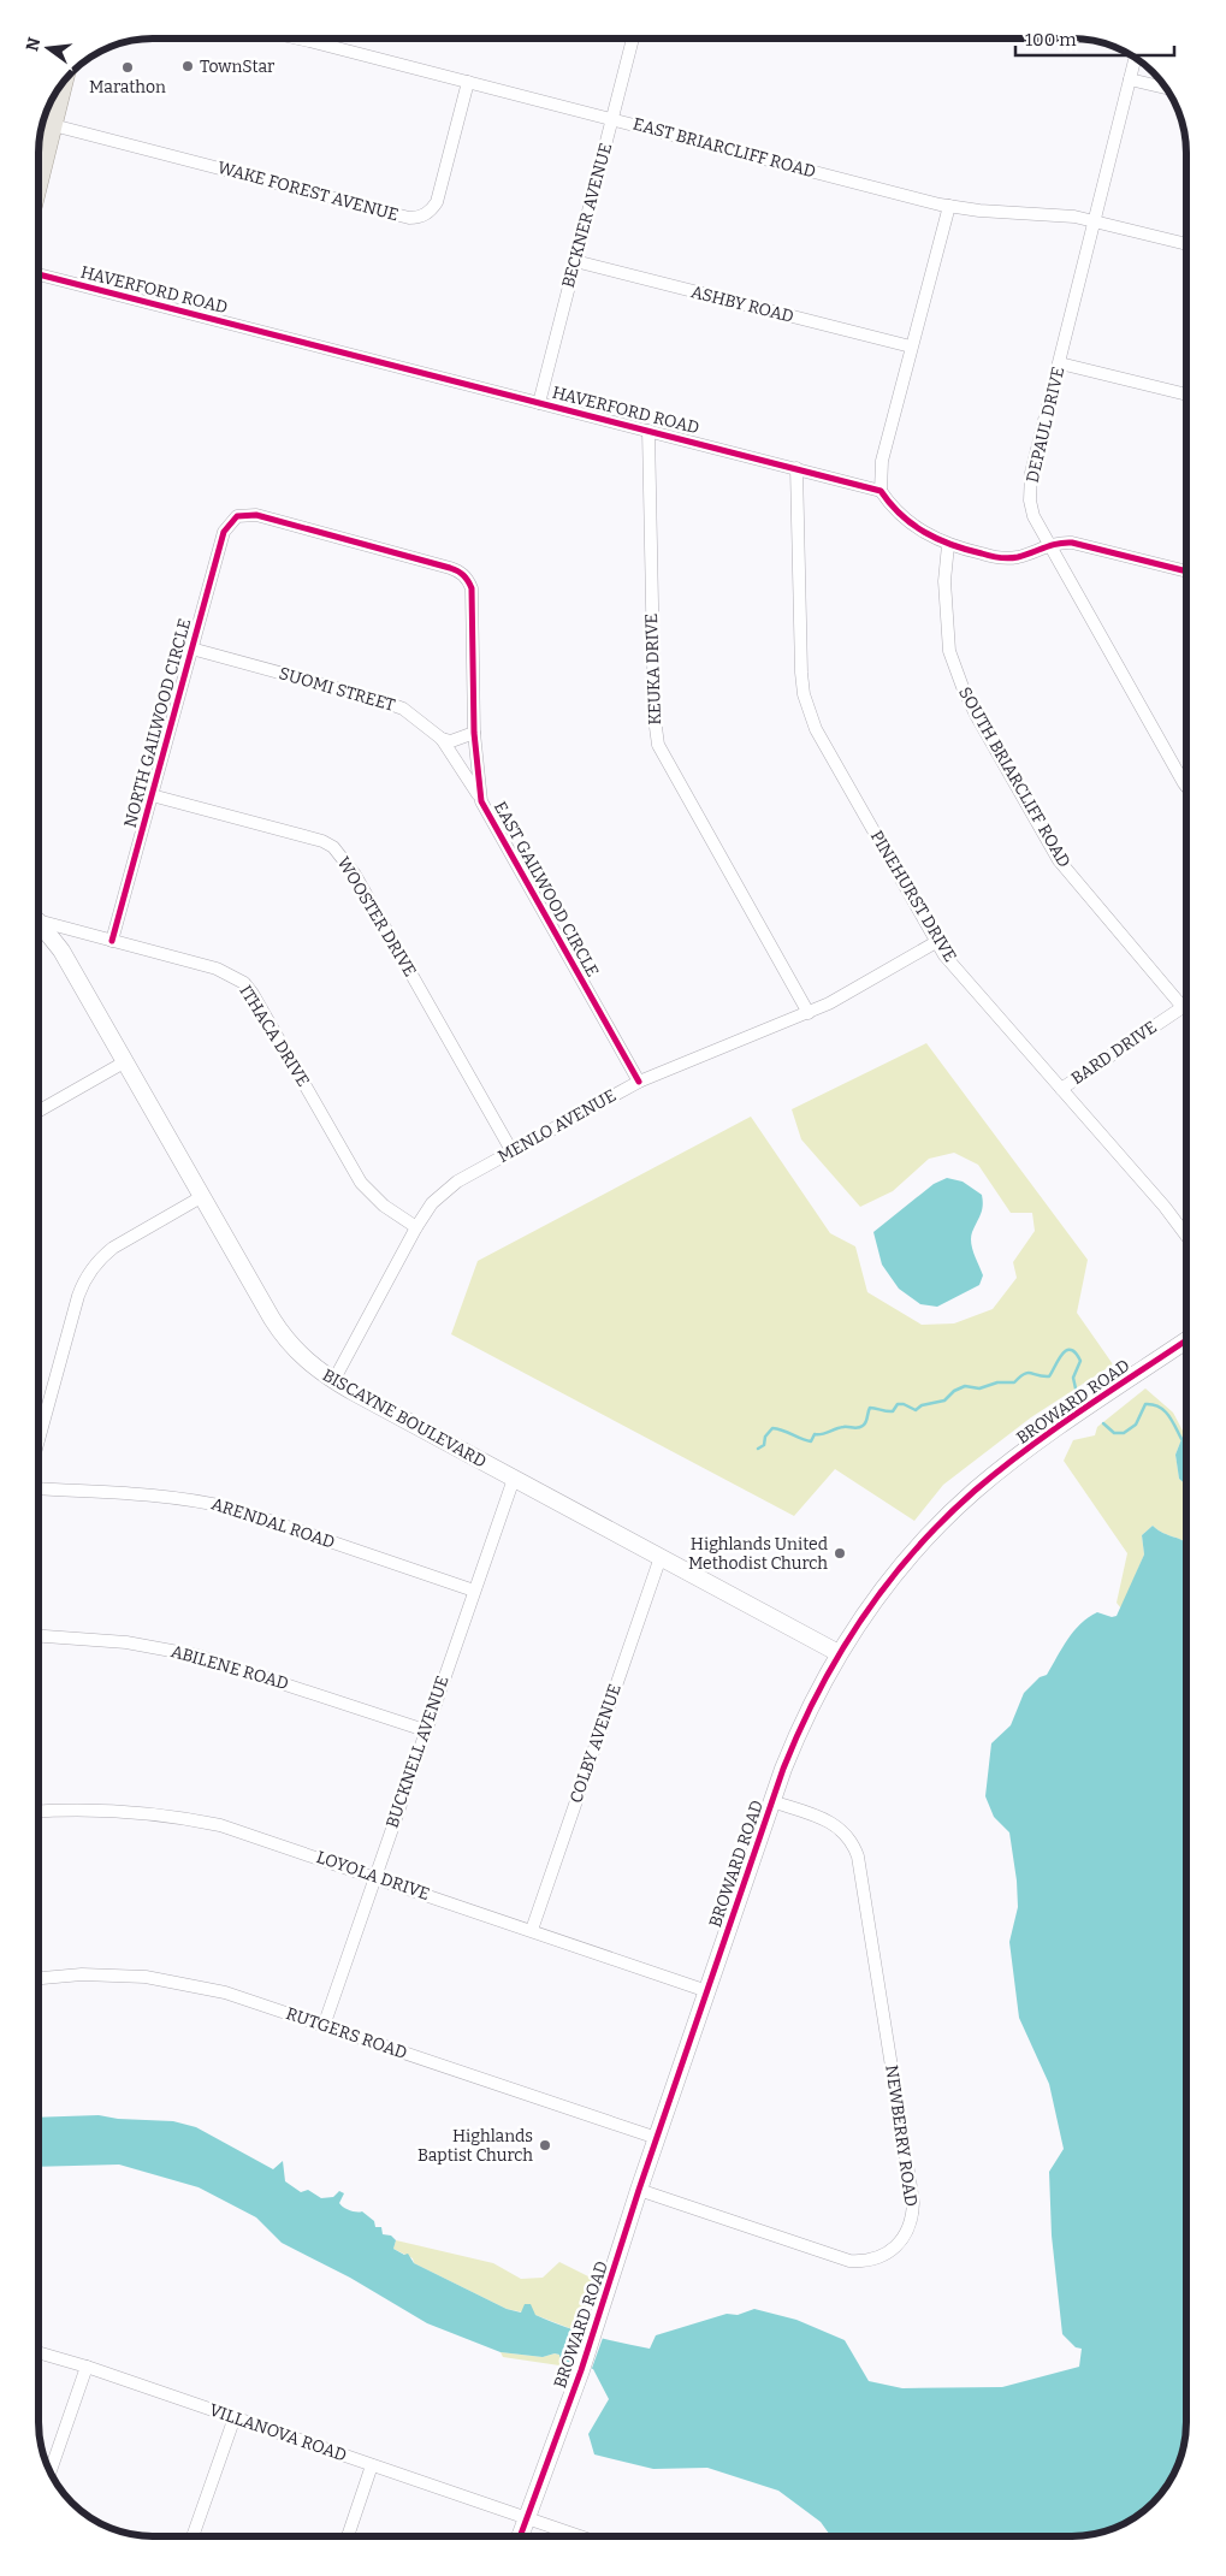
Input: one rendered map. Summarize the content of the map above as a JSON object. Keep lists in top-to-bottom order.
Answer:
{
  "streets": {
    "street": [
      "EAST BRIARCLIFF ROAD",
      "WAKE FOREST AVENUE",
      "BECKNER AVENUE",
      "HAVERFORD ROAD",
      "ASHBY ROAD",
      "DEPAUL DRIVE",
      "KEUKA DRIVE",
      "SUOMI STREET",
      "NORTH GAILWOOD CIRCLE",
      "SOUTH BRIARCLIFF ROAD",
      "EAST GAILWOOD CIRCLE",
      "PINEHURST DRIVE",
      "WOOSTER DRIVE",
      "ITHACA DRIVE",
      "BARD DRIVE",
      "MENLO AVENUE",
      "BROWARD ROAD",
      "BISCAYNE BOULEVARD",
      "ARENDAL ROAD",
      "ABILENE ROAD",
      "COLBY AVENUE",
      "BUCKNELL AVENUE",
      "LOYOLA DRIVE",
      "RUTGERS ROAD",
      "NEWBERRY ROAD",
      "VILLANOVA ROAD"
    ]
  },
  "crossings": [
    ["EAST BRIARCLIFF ROAD", "WAKE FOREST AVENUE"],
    ["EAST BRIARCLIFF ROAD", "BECKNER AVENUE"],
    ["EAST BRIARCLIFF ROAD", "DEPAUL DRIVE"],
    ["BECKNER AVENUE", "HAVERFORD ROAD"],
    ["BECKNER AVENUE", "ASHBY ROAD"],
    ["HAVERFORD ROAD", "KEUKA DRIVE"],
    ["HAVERFORD ROAD", "PINEHURST DRIVE"],
    ["KEUKA DRIVE", "MENLO AVENUE"],
    ["SUOMI STREET", "NORTH GAILWOOD CIRCLE"],
    ["SUOMI STREET", "EAST GAILWOOD CIRCLE"],
    ["NORTH GAILWOOD CIRCLE", "EAST GAILWOOD CIRCLE"],
    ["NORTH GAILWOOD CIRCLE", "WOOSTER DRIVE"],
    ["NORTH GAILWOOD CIRCLE", "ITHACA DRIVE"],
    ["SOUTH BRIARCLIFF ROAD", "BARD DRIVE"],
    ["EAST GAILWOOD CIRCLE", "MENLO AVENUE"],
    ["PINEHURST DRIVE", "BARD DRIVE"],
    ["PINEHURST DRIVE", "MENLO AVENUE"],
    ["WOOSTER DRIVE", "MENLO AVENUE"],
    ["ITHACA DRIVE", "MENLO AVENUE"],
    ["MENLO AVENUE", "BISCAYNE BOULEVARD"],
    ["BROWARD ROAD", "BISCAYNE BOULEVARD"],
    ["BROWARD ROAD", "LOYOLA DRIVE"],
    ["BROWARD ROAD", "RUTGERS ROAD"],
    ["BROWARD ROAD", "NEWBERRY ROAD"],
    ["BROWARD ROAD", "VILLANOVA ROAD"],
    ["BISCAYNE BOULEVARD", "COLBY AVENUE"],
    ["BISCAYNE BOULEVARD", "BUCKNELL AVENUE"],
    ["ARENDAL ROAD", "BUCKNELL AVENUE"],
    ["ABILENE ROAD", "BUCKNELL AVENUE"],
    ["COLBY AVENUE", "LOYOLA DRIVE"],
    ["BUCKNELL AVENUE", "LOYOLA DRIVE"],
    ["BUCKNELL AVENUE", "RUTGERS ROAD"]
  ],
  "places": [
    "TownStar",
    "Marathon",
    "Highlands United Methodist Church",
    "Highlands Baptist Church"
  ],
  "scale_bar": "100 m",
  "north": "left"
}
